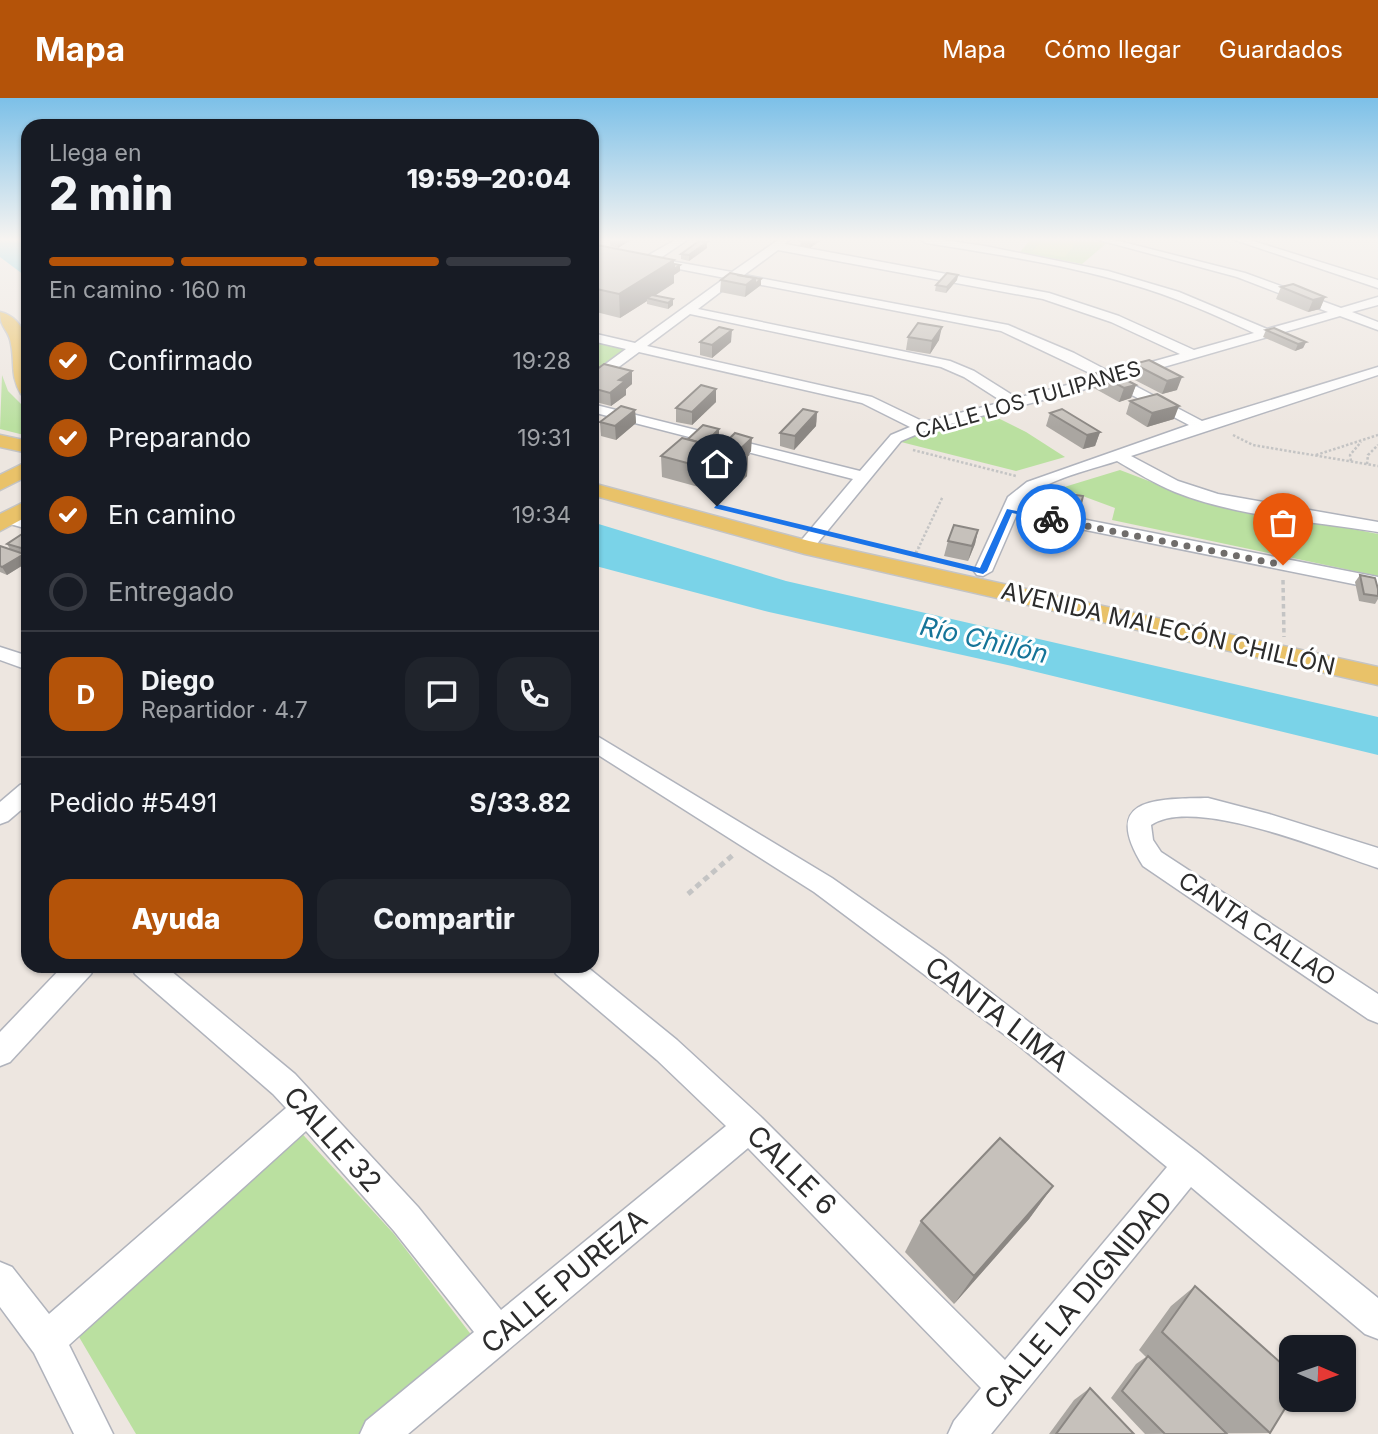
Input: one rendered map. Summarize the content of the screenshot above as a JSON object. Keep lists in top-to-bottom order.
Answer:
{
  "streets": {
    "main road": ["AVENIDA MALECÓN CHILLÓN"],
    "street": [
      "CALLE LOS TULIPANES",
      "CANTA CALLAO",
      "CANTA LIMA",
      "CALLE 32",
      "CALLE 6",
      "CALLE PUREZA",
      "CALLE LA DIGNIDAD"
    ]
  },
  "crossings": [
    ["CALLE LOS TULIPANES", "AVENIDA MALECÓN CHILLÓN"],
    ["CANTA LIMA", "CALLE LA DIGNIDAD"],
    ["CALLE 32", "CALLE PUREZA"],
    ["CALLE 6", "CALLE PUREZA"],
    ["CALLE 6", "CALLE LA DIGNIDAD"]
  ],
  "water": ["Río Chillón"],
  "north": "right",
  "page": {
    "header": "Mapa",
    "nav": ["Mapa", "Cómo llegar", "Guardados"],
    "heading": ["2 min", "Llega en", "19:59–20:04"],
    "panel": [
      "Diego",
      "Repartidor · 4.7",
      "Pedido #5491",
      "S/33.82"
    ],
    "bar": "En camino · 160 m",
    "list": [
      ["Confirmado", "19:28"],
      ["Preparando", "19:31"],
      ["En camino", "19:34"],
      "Entregado"
    ],
    "round": "D",
    "buttons": ["Ayuda", "Compartir"]
  }
}
